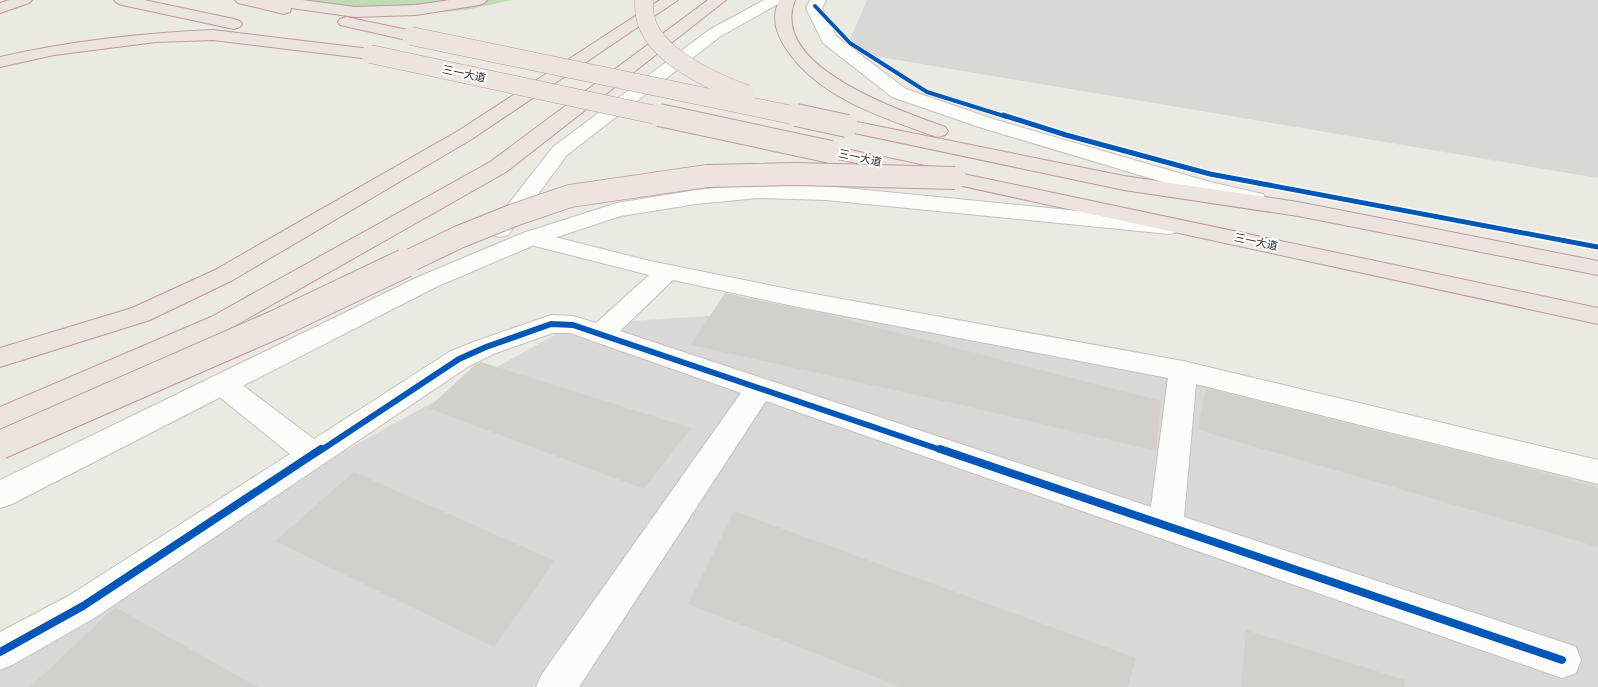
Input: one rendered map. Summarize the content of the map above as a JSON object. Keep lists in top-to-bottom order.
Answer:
{
  "streets": {
    "highway": ["三一大道"]
  }
}
